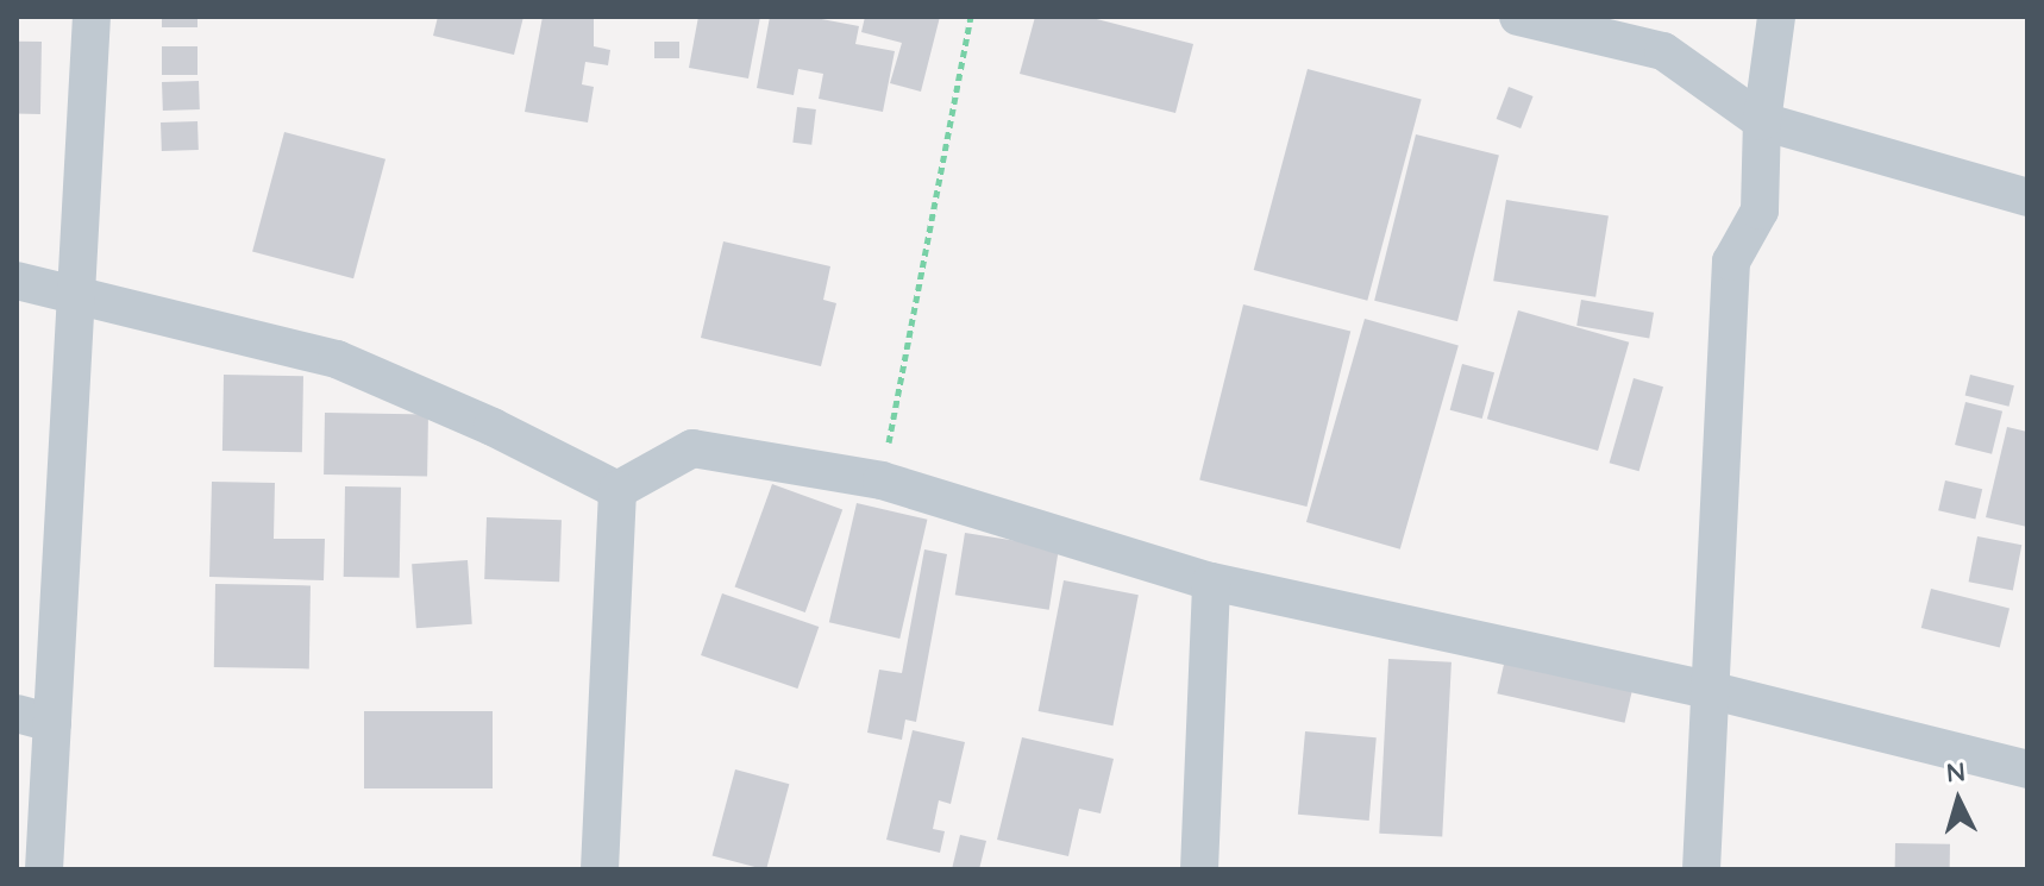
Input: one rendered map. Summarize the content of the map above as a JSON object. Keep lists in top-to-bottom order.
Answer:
{
  "north": "top"
}
